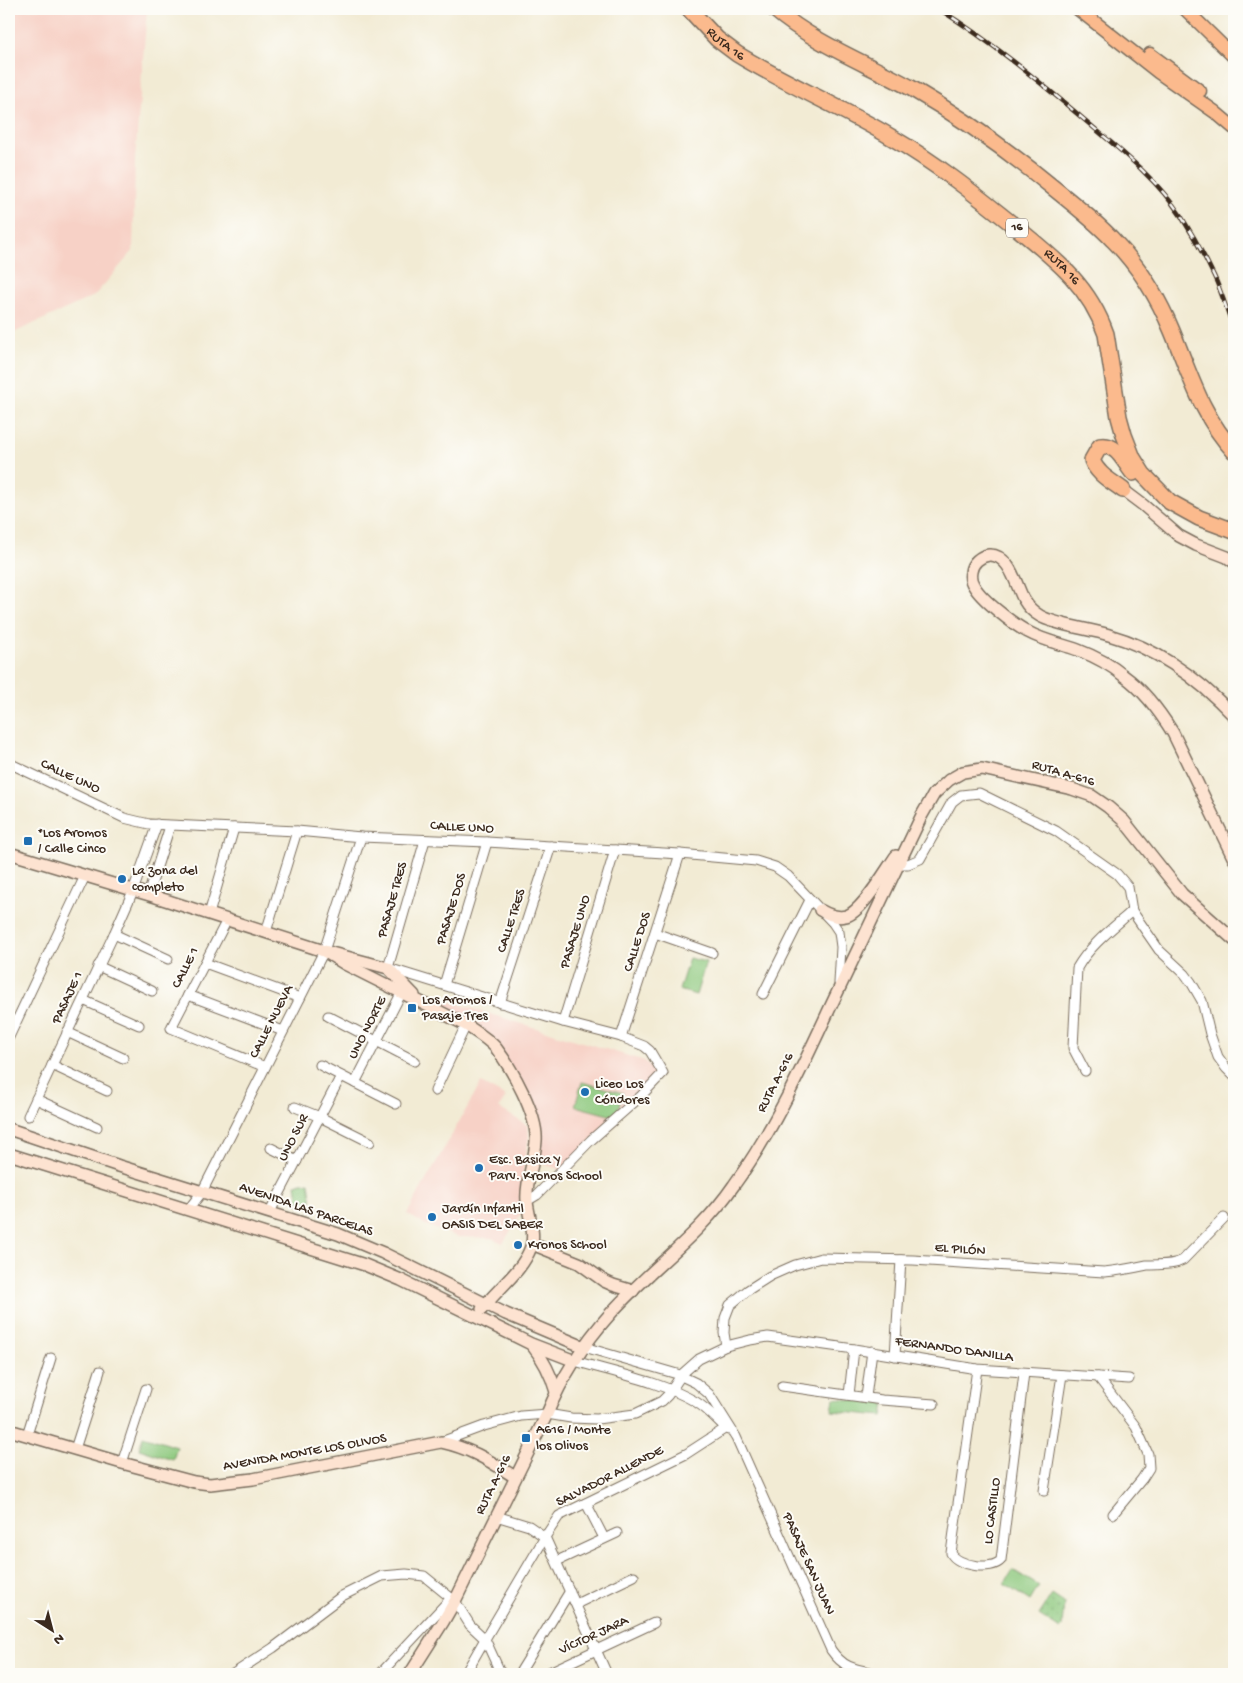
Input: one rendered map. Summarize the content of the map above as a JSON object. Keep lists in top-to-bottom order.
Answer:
{
  "streets": {
    "highway": ["RUTA 16", "16"],
    "main road": ["RUTA A-616", "AVENIDA LAS PARCELAS", "AVENIDA MONTE LOS OLIVOS"],
    "street": [
      "CALLE UNO",
      "PASAJE TRES",
      "PASAJE DOS",
      "CALLE TRES",
      "PASAJE UNO",
      "CALLE DOS",
      "CALLE 1",
      "PASAJE 1",
      "CALLE NUEVA",
      "UNO NORTE",
      "UNO SUR",
      "EL PILÓN",
      "FERNANDO DANILLA",
      "SALVADOR ALLENDE",
      "LO CASTILLO",
      "PASAJE SAN JUAN",
      "VÍCTOR JARA"
    ]
  },
  "crossings": [
    ["RUTA A-616", "CALLE UNO"],
    ["RUTA A-616", "AVENIDA LAS PARCELAS"],
    ["RUTA A-616", "AVENIDA MONTE LOS OLIVOS"],
    ["RUTA A-616", "PASAJE SAN JUAN"],
    ["CALLE UNO", "PASAJE TRES"],
    ["CALLE UNO", "PASAJE DOS"],
    ["CALLE UNO", "CALLE TRES"],
    ["CALLE UNO", "PASAJE UNO"],
    ["CALLE UNO", "CALLE DOS"],
    ["CALLE UNO", "PASAJE 1"],
    ["CALLE UNO", "CALLE NUEVA"],
    ["CALLE 1", "CALLE NUEVA"],
    ["CALLE NUEVA", "AVENIDA LAS PARCELAS"],
    ["UNO SUR", "AVENIDA LAS PARCELAS"],
    ["EL PILÓN", "FERNANDO DANILLA"],
    ["FERNANDO DANILLA", "LO CASTILLO"],
    ["SALVADOR ALLENDE", "PASAJE SAN JUAN"]
  ],
  "places": {
    "transit": ["*Los Aromos / Calle Cinco", "Los Aromos / Pasaje Tres", "A616 / Monte los Olivos"],
    "other": [
      "La zona del completo",
      "Liceo Los Cóndores",
      "Esc. Basica Y Parv. Kronos School",
      "Jardín Infantil OASIS DEL SABER",
      "Kronos School"
    ]
  },
  "north": "bottom right"
}
